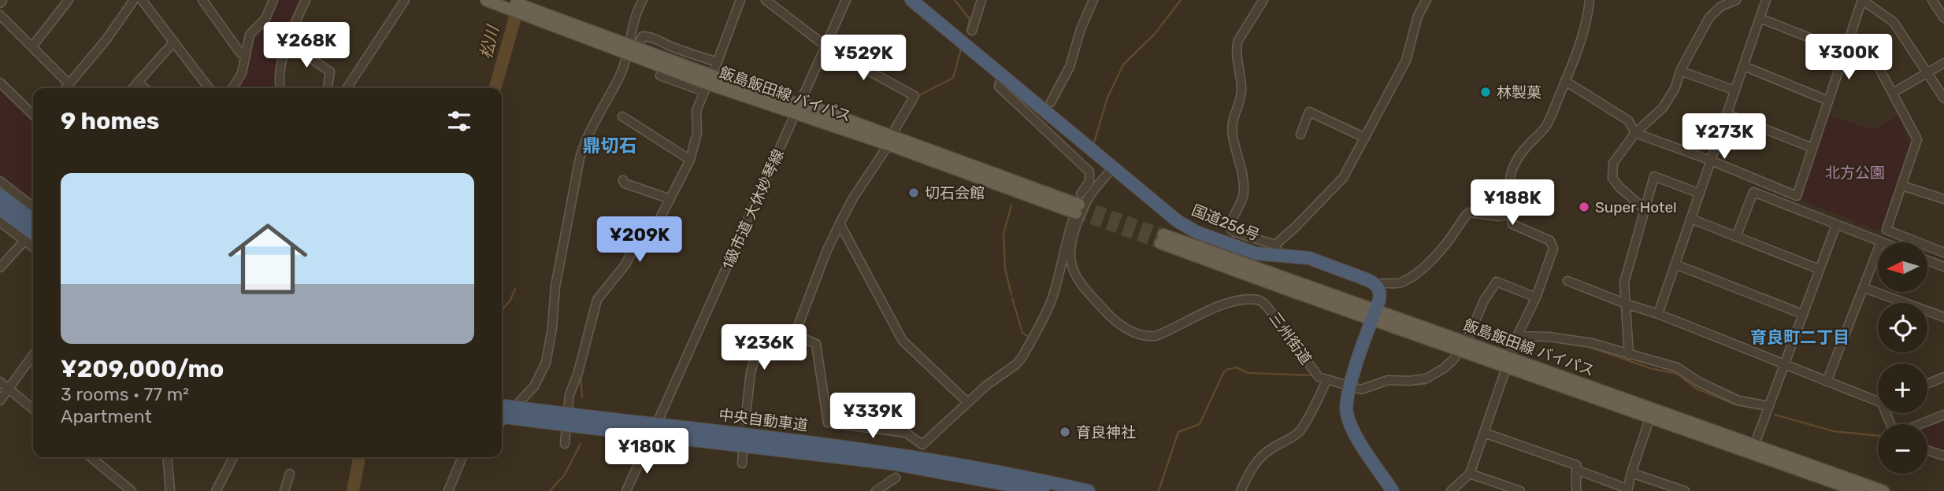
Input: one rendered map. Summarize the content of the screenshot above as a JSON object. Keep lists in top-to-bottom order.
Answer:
{
  "streets": {
    "highway": ["国道256号", "中央自動車道"],
    "main road": ["飯島飯田線 バイパス"],
    "street": ["1級市道 大休妙琴線", "三州街道"]
  },
  "crossings": [
    ["飯島飯田線 バイパス", "1級市道 大休妙琴線"],
    ["国道256号", "三州街道"]
  ],
  "districts": ["鼎切石", "育良町二丁目"],
  "water": ["松川"],
  "parks": ["北方公園"],
  "places": [
    "林製菓",
    "切石会館",
    "Super Hotel",
    "育良神社"
  ],
  "north": "left",
  "page": {
    "price": [
      "¥268K",
      "¥300K",
      "¥529K",
      "¥273K",
      "¥188K",
      "¥209K",
      "¥236K",
      "¥339K",
      "¥180K"
    ],
    "heading": "9 homes",
    "list": [
      {
        "name": "¥209,000/mo",
        "note": "3 rooms · 77 m² · Apartment"
      }
    ],
    "map_buttons": ["+", "−"]
  }
}
